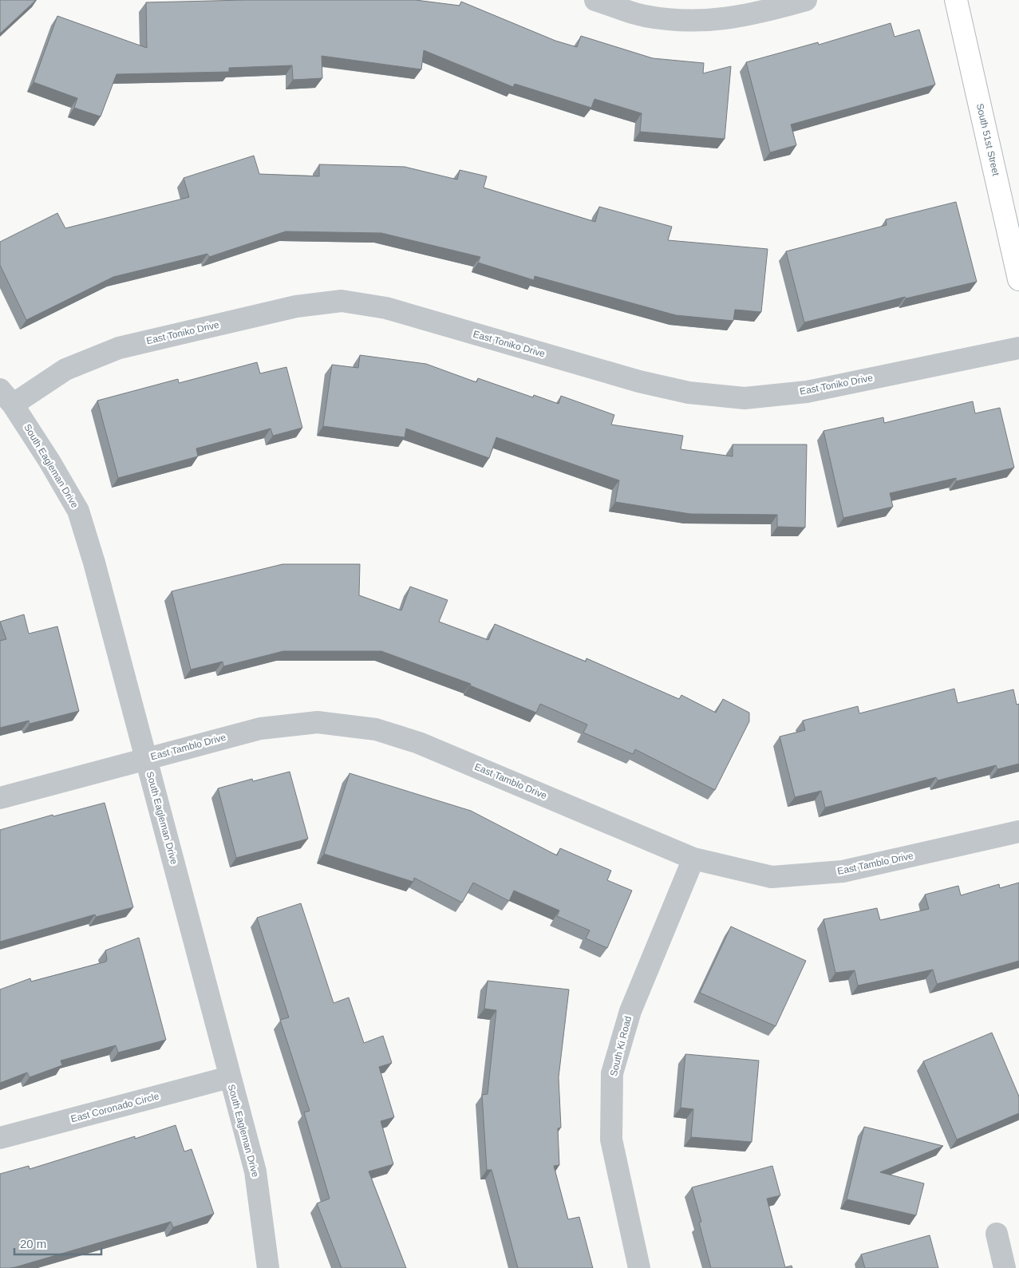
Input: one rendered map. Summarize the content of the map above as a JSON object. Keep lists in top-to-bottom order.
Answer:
{
  "streets": {
    "street": [
      "South 51st Street",
      "East Toniko Drive",
      "South Eagleman Drive",
      "East Tamblo Drive",
      "South Ki Road",
      "East Coronado Circle"
    ]
  },
  "crossings": [
    ["East Toniko Drive", "South Eagleman Drive"],
    ["South Eagleman Drive", "East Tamblo Drive"],
    ["South Eagleman Drive", "East Coronado Circle"],
    ["East Tamblo Drive", "South Ki Road"]
  ],
  "scale_bar": "20 m"
}
